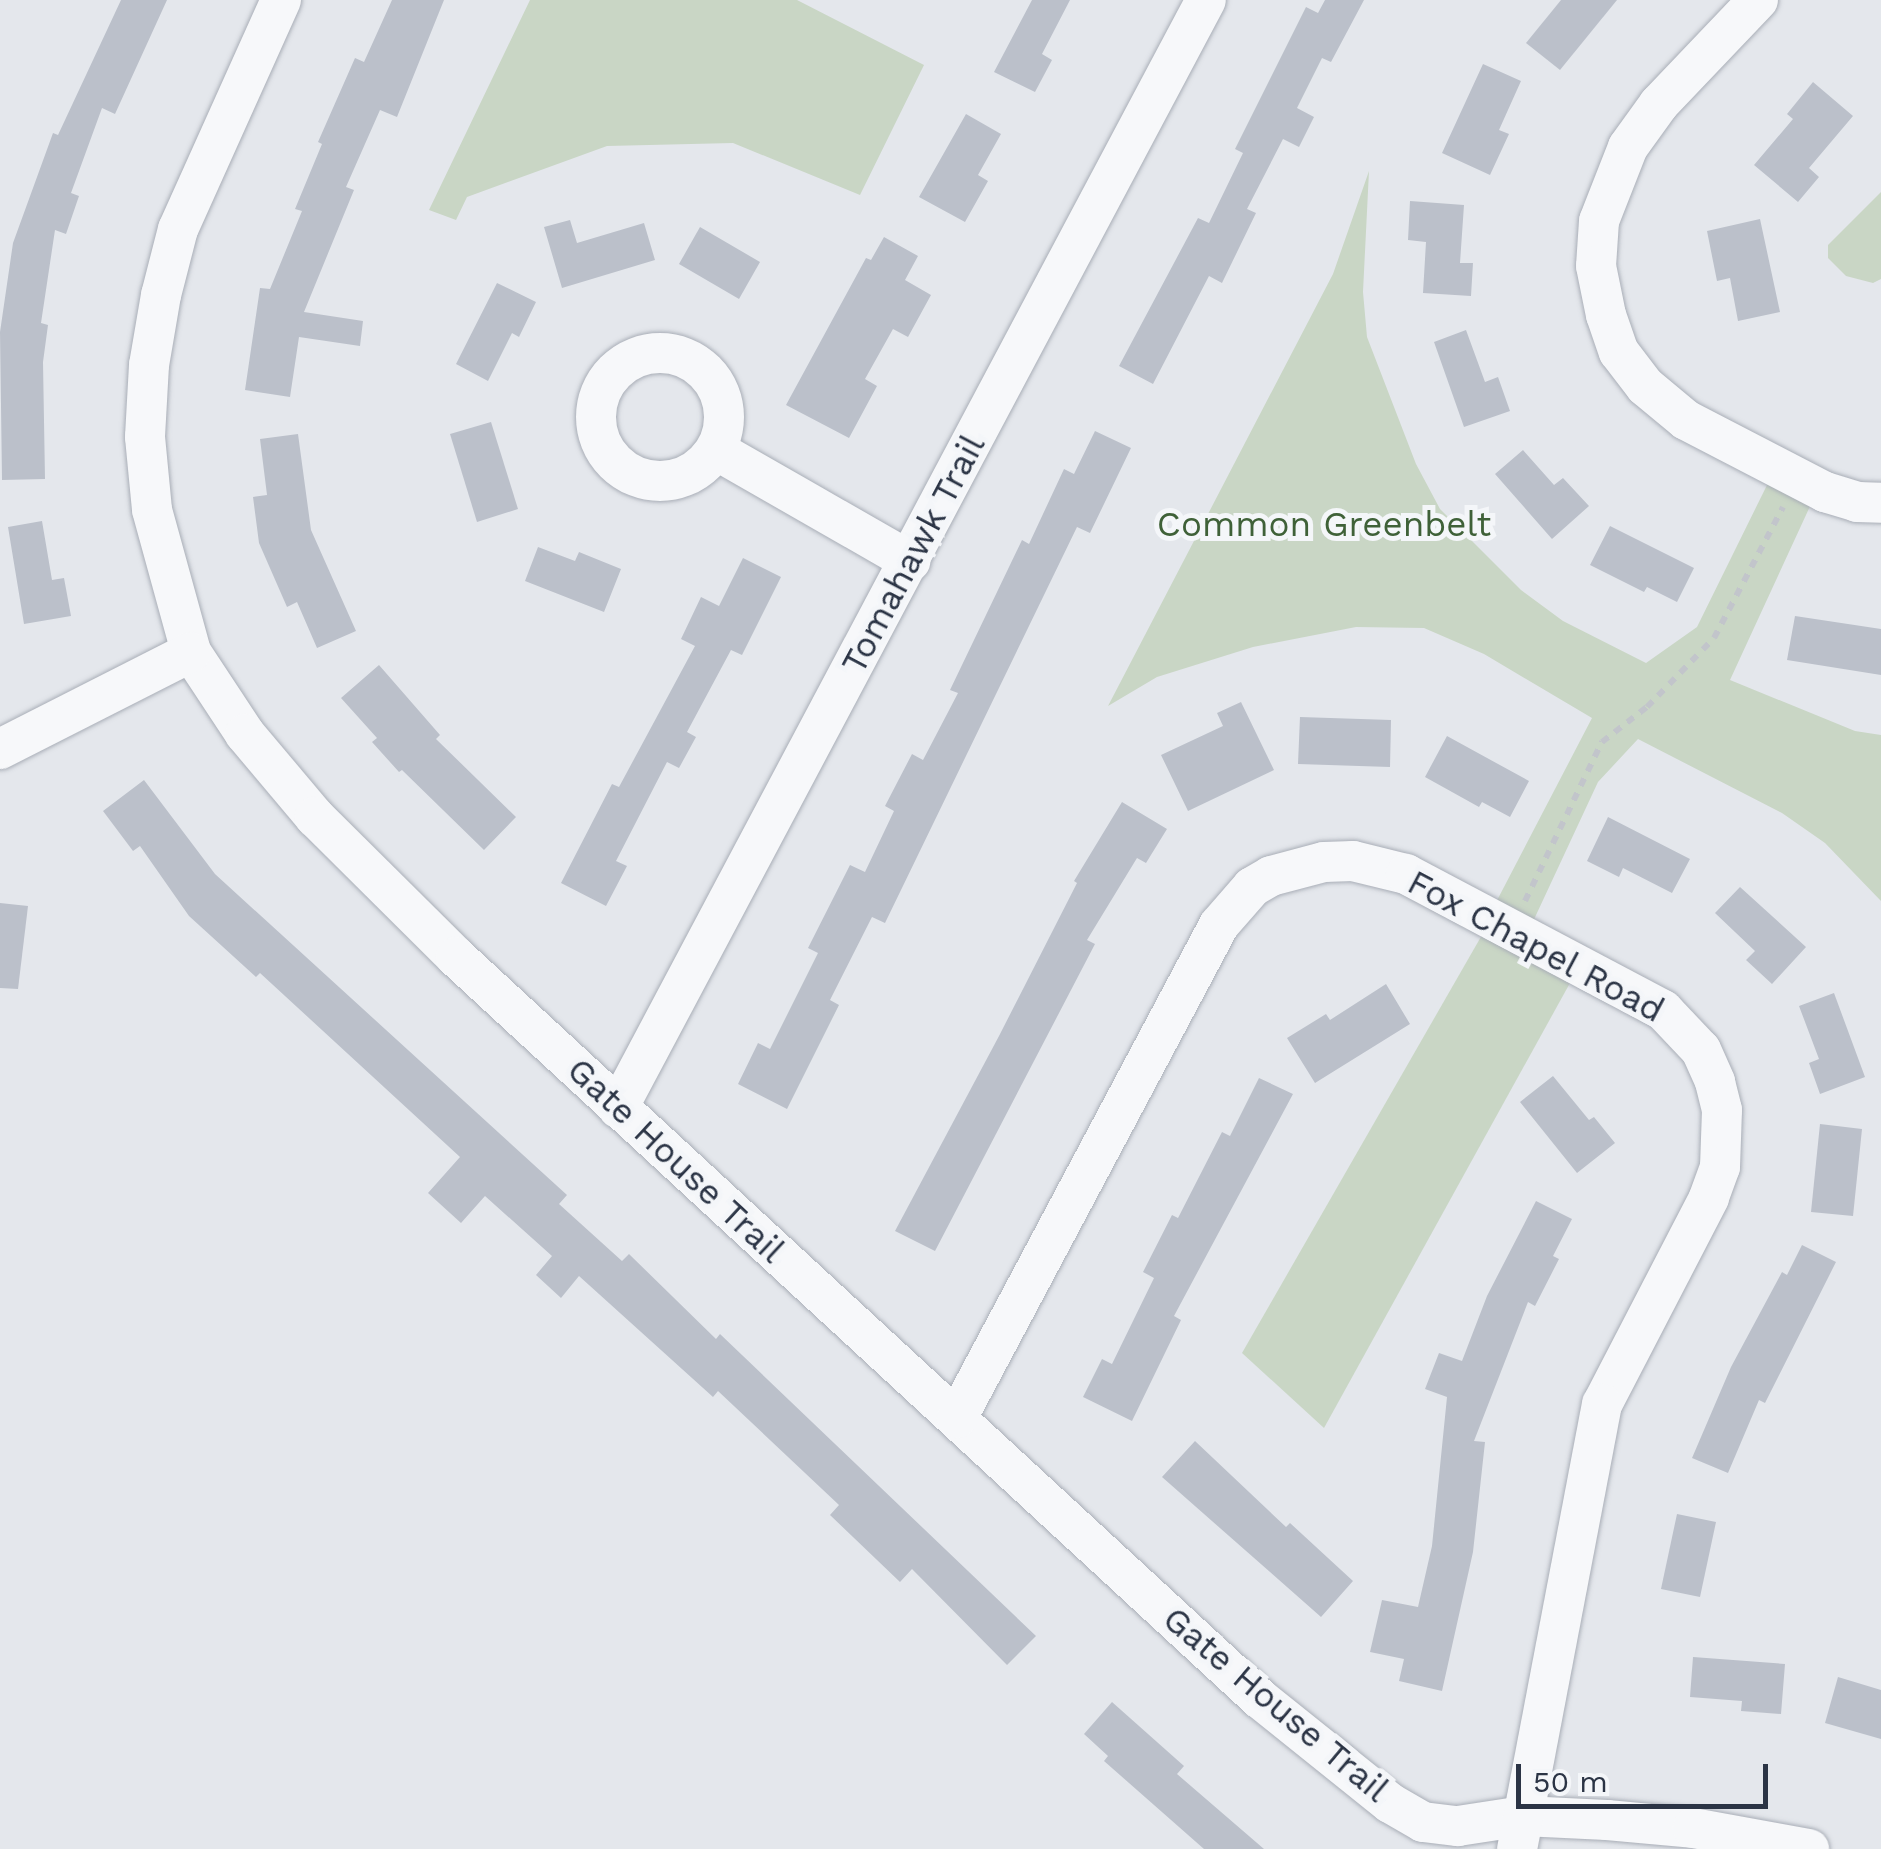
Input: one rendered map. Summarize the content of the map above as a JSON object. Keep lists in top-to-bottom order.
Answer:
{
  "streets": {
    "street": ["Tomahawk Trail", "Fox Chapel Road", "Gate House Trail"]
  },
  "crossings": [
    ["Tomahawk Trail", "Gate House Trail"],
    ["Fox Chapel Road", "Gate House Trail"]
  ],
  "parks": ["Common Greenbelt"],
  "scale_bar": "50 m"
}
